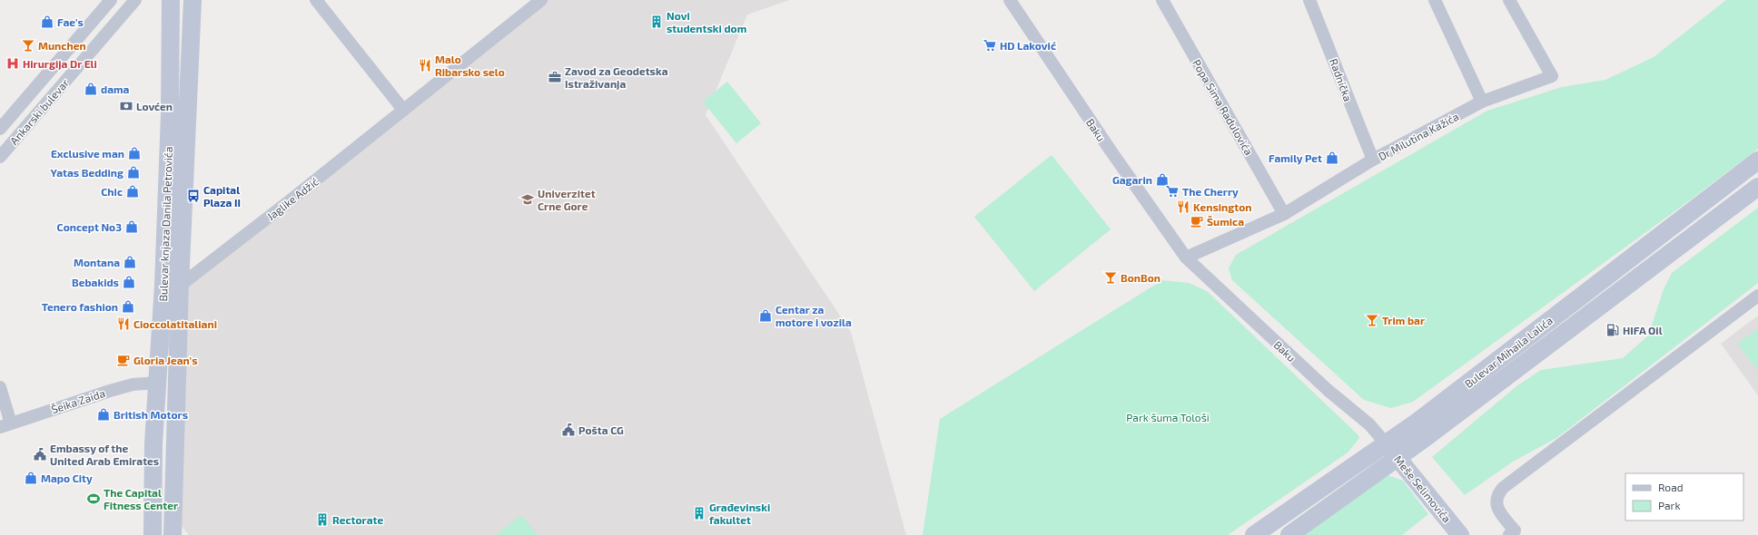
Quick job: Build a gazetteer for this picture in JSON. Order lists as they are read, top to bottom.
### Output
{
  "streets": {
    "main road": ["Bulevar knjaza Danila Petrovića", "Bulevar Mihaila Lalića", "Meše Selimovića"],
    "street": [
      "Radnička",
      "Popa Sima Radulovića",
      "Ankarski bulevar",
      "Baku",
      "Dr Milutina Kažića",
      "Jaglike Adžić",
      "Šeika Zaida"
    ]
  },
  "crossings": [
    ["Radnička", "Dr Milutina Kažića"],
    ["Popa Sima Radulovića", "Dr Milutina Kažića"],
    ["Baku", "Dr Milutina Kažića"],
    ["Baku", "Bulevar Mihaila Lalića"],
    ["Baku", "Meše Selimovića"],
    ["Jaglike Adžić", "Bulevar knjaza Danila Petrovića"],
    ["Bulevar knjaza Danila Petrovića", "Šeika Zaida"],
    ["Bulevar Mihaila Lalića", "Meše Selimovića"]
  ],
  "parks": ["Park šuma Tološi"],
  "places": {
    "shop": [
      "Fae's",
      "dama",
      "Exclusive man",
      "Family Pet",
      "Yatas Bedding",
      "Gagarin",
      "Chic",
      "Concept No3",
      "Montana",
      "Bebakids",
      "Tenero fashion",
      "Centar za motore i vozila",
      "British Motors",
      "Mapo City"
    ],
    "building": ["Novi studentski dom", "Građevinski fakultet", "Rectorate"],
    "bar": ["Munchen", "BonBon", "Trim bar"],
    "supermarket": ["HD Laković", "The Cherry"],
    "hospital": ["Hirurgija Dr Eli"],
    "restaurant": ["Malo Ribarsko selo", "Kensington", "Cioccolatitaliani"],
    "office": ["Zavod za Geodetska Istraživanja"],
    "bank": ["Lovćen"],
    "bus stop": ["Capital Plaza II"],
    "school or university": ["Univerzitet Crne Gore"],
    "cafe": ["Šumica", "Gloria Jean's"],
    "fuel station": ["HIFA Oil"],
    "public building": ["Pošta CG", "Embassy of the United Arab Emirates"],
    "sports": ["The Capital Fitness Center"]
  },
  "legend": ["Road", "Park"]
}
